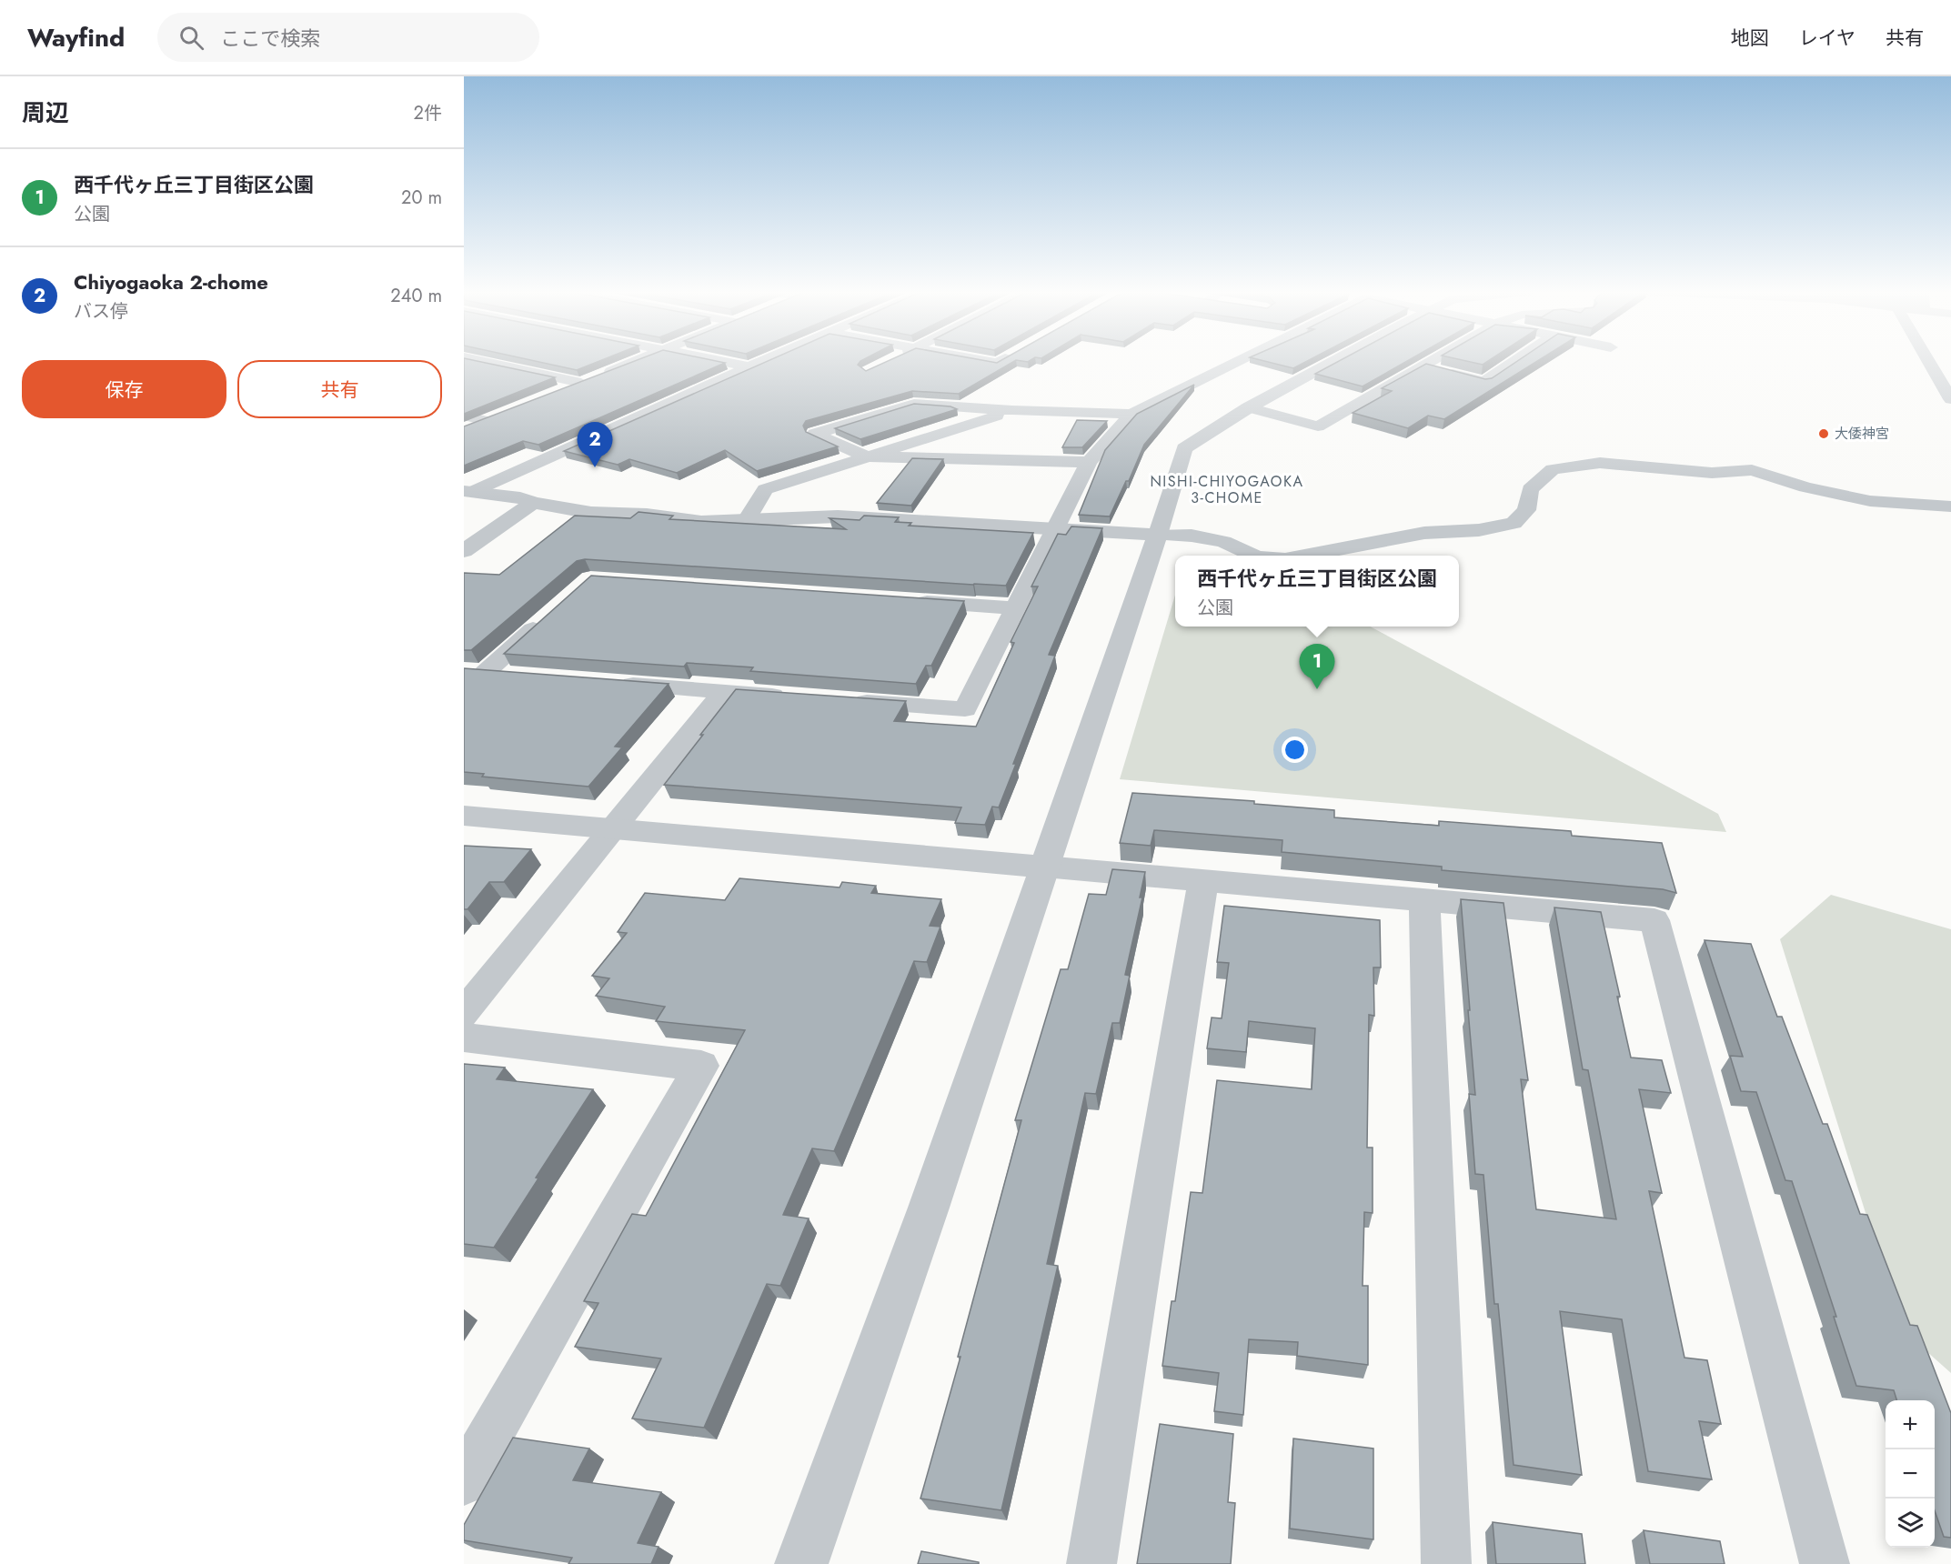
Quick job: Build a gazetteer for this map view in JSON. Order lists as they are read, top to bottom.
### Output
{
  "districts": ["NISHI-CHIYOGAOKA 3-CHOME"],
  "places": ["大倭神宮"],
  "page": {
    "header": "Wayfind",
    "search": "ここで検索",
    "nav": ["地図", "レイヤ", "共有"],
    "heading": ["周辺", "2件"],
    "list": [
      {
        "mark": "1",
        "name": "西千代ヶ丘三丁目街区公園",
        "note": "公園",
        "value": "20 m"
      },
      {
        "mark": "2",
        "name": "Chiyogaoka 2-chome",
        "note": "バス停",
        "value": "240 m"
      }
    ],
    "buttons": ["保存", "共有"],
    "pins": ["2", "1"],
    "popup": ["西千代ヶ丘三丁目街区公園", "公園"],
    "map_buttons": ["+", "−"]
  }
}
